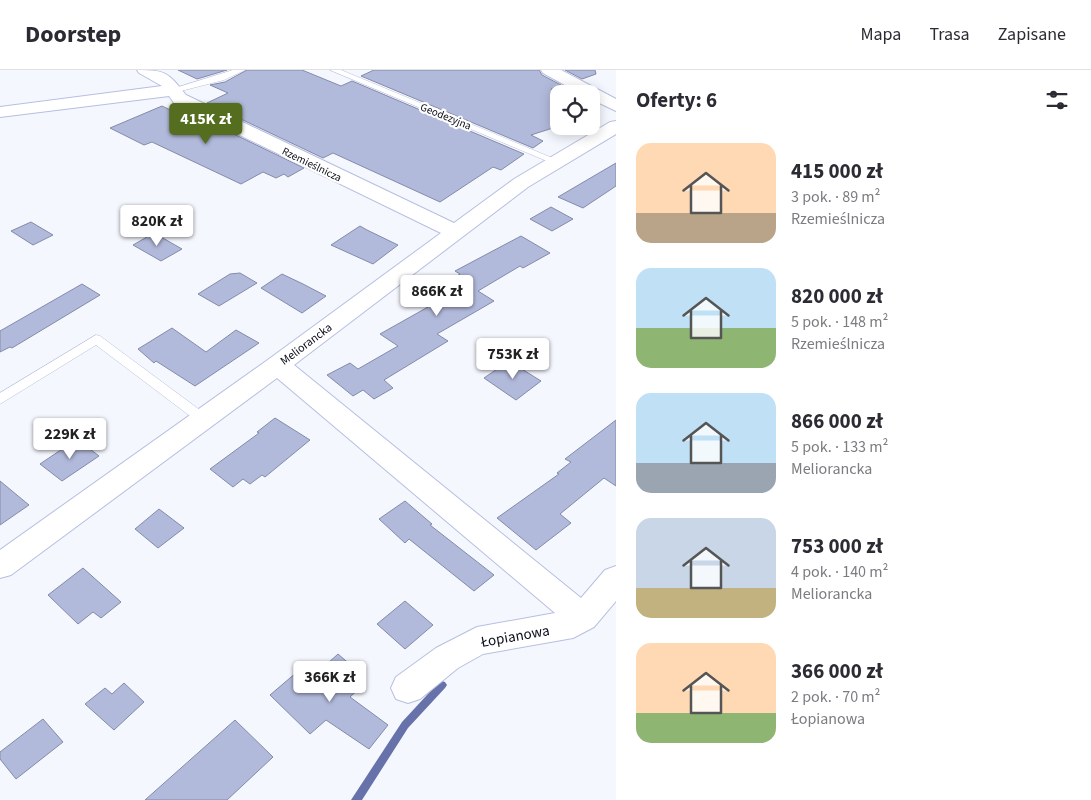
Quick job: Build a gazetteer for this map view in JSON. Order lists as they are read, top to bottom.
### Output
{
  "streets": {
    "street": ["Rzemieślnicza", "Meliorancka", "Łopianowa"],
    "lane": ["Geodezyjna"]
  },
  "crossings": [
    ["Geodezyjna", "Meliorancka"],
    ["Rzemieślnicza", "Meliorancka"]
  ],
  "page": {
    "header": "Doorstep",
    "nav": ["Mapa", "Trasa", "Zapisane"],
    "heading": "Oferty: 6",
    "price": [
      "415K zł",
      "820K zł",
      "866K zł",
      "753K zł",
      "229K zł",
      "366K zł"
    ],
    "list": [
      {
        "name": "415 000 zł",
        "note": "3 pok. · 89 m² · Rzemieślnicza"
      },
      {
        "name": "820 000 zł",
        "note": "5 pok. · 148 m² · Rzemieślnicza"
      },
      {
        "name": "866 000 zł",
        "note": "5 pok. · 133 m² · Meliorancka"
      },
      {
        "name": "753 000 zł",
        "note": "4 pok. · 140 m² · Meliorancka"
      },
      {
        "name": "366 000 zł",
        "note": "2 pok. · 70 m² · Łopianowa"
      }
    ]
  }
}
